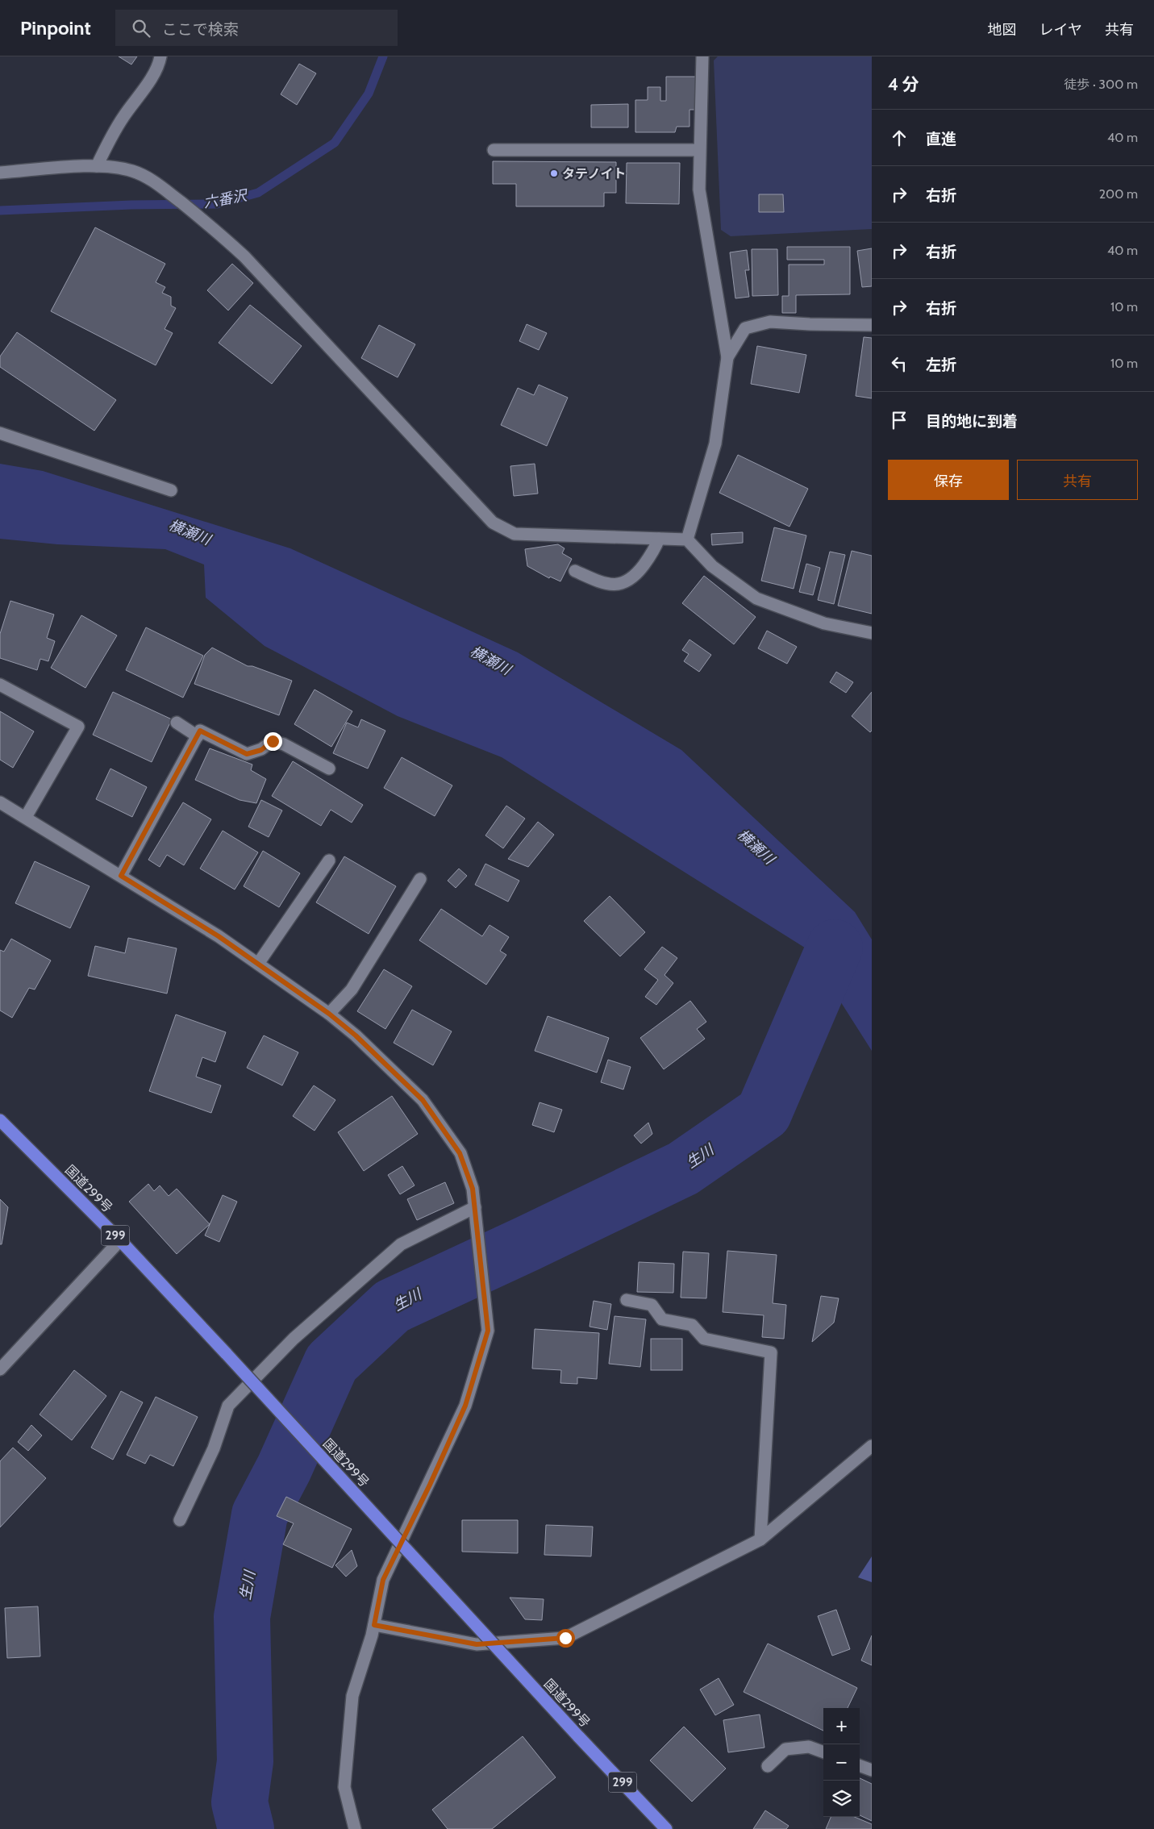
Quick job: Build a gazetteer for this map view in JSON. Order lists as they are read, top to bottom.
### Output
{
  "streets": {
    "highway": ["国道299号", "299"]
  },
  "water": ["六番沢", "横瀬川", "生川"],
  "places": ["タテノイト"],
  "page": {
    "header": "Pinpoint",
    "search": "ここで検索",
    "nav": ["地図", "レイヤ", "共有"],
    "heading": ["4 分", "徒歩 · 300 m"],
    "list": [
      ["直進", "40 m"],
      ["右折", "200 m"],
      ["右折", "40 m"],
      ["右折", "10 m"],
      ["左折", "10 m"],
      "目的地に到着"
    ],
    "buttons": ["保存", "共有"],
    "map_buttons": ["+", "−"]
  }
}
